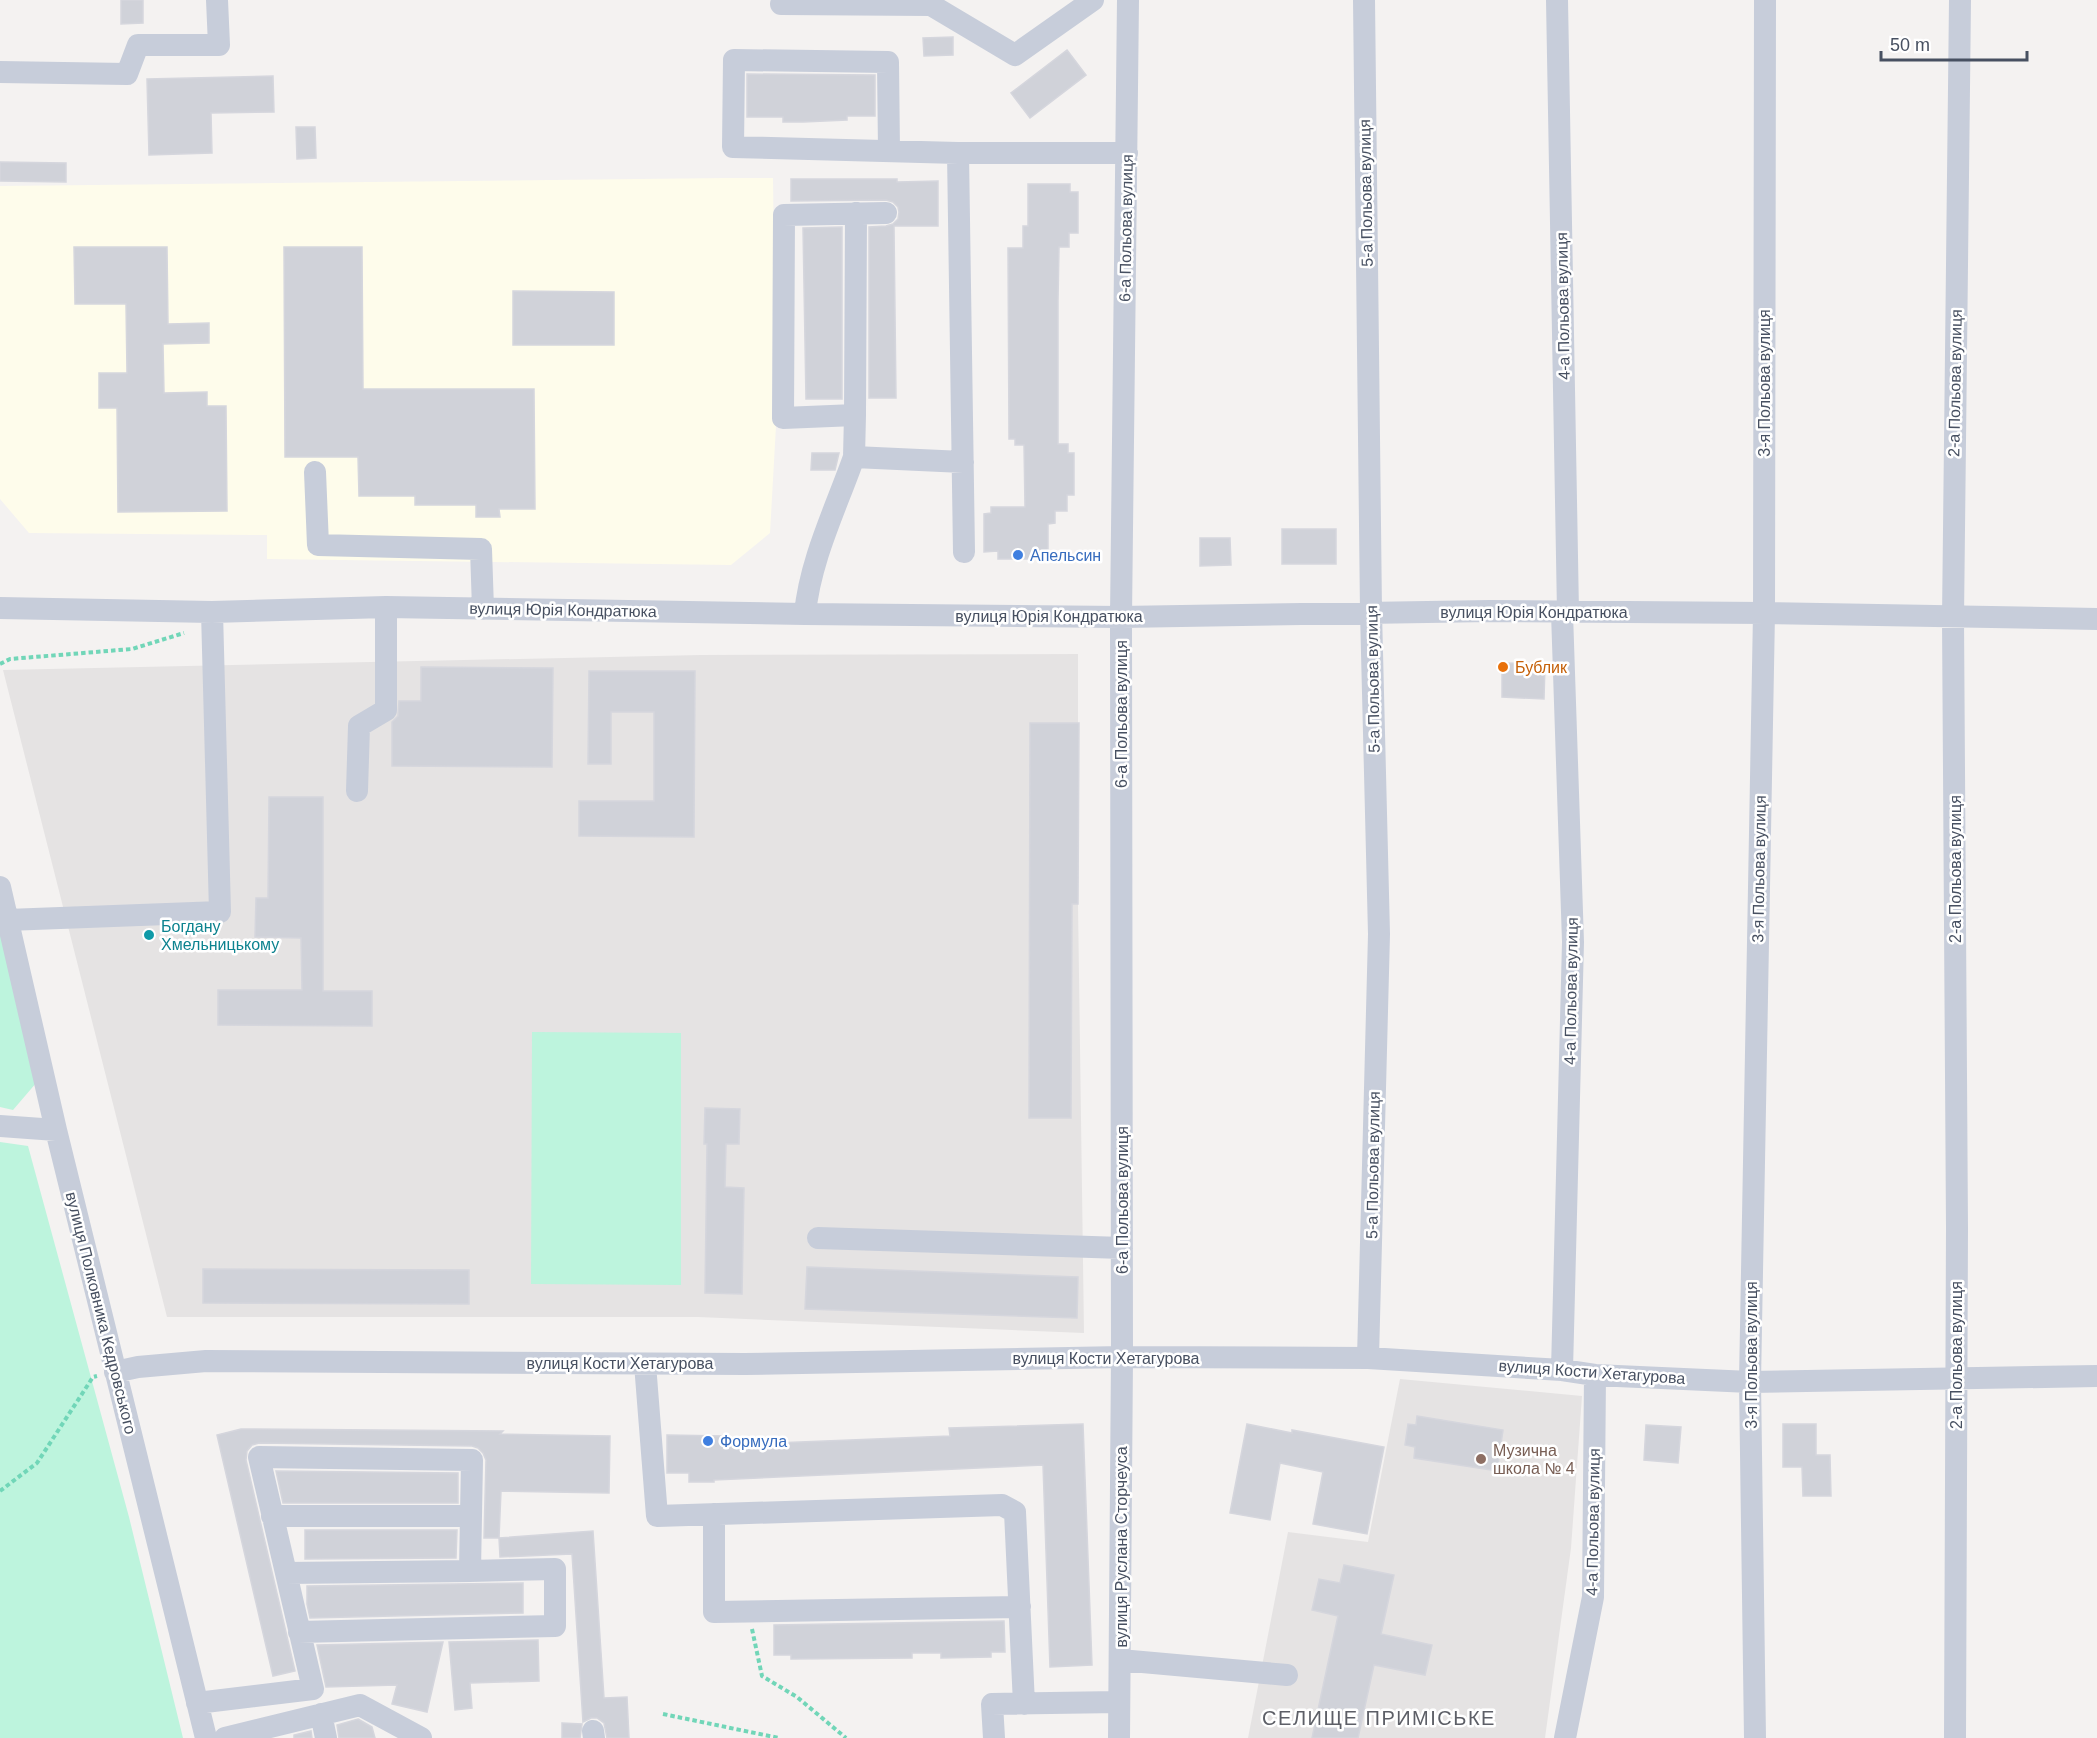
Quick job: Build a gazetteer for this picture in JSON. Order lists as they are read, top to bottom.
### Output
{
  "streets": {
    "street": [
      "5-а Польова вулиця",
      "6-а Польова вулиця",
      "4-а Польова вулиця",
      "3-я Польова вулиця",
      "2-а Польова вулиця",
      "вулиця Юрія Кондратюка",
      "вулиця Полковника Кедровського",
      "вулиця Кости Хетагурова",
      "вулиця Руслана Сторчеуса"
    ]
  },
  "crossings": [
    ["5-а Польова вулиця", "вулиця Юрія Кондратюка"],
    ["5-а Польова вулиця", "вулиця Кости Хетагурова"],
    ["6-а Польова вулиця", "вулиця Юрія Кондратюка"],
    ["6-а Польова вулиця", "вулиця Кости Хетагурова"],
    ["6-а Польова вулиця", "вулиця Руслана Сторчеуса"],
    ["4-а Польова вулиця", "вулиця Юрія Кондратюка"],
    ["4-а Польова вулиця", "вулиця Кости Хетагурова"],
    ["3-я Польова вулиця", "вулиця Юрія Кондратюка"],
    ["3-я Польова вулиця", "вулиця Кости Хетагурова"],
    ["2-а Польова вулиця", "вулиця Юрія Кондратюка"],
    ["2-а Польова вулиця", "вулиця Кости Хетагурова"],
    ["вулиця Полковника Кедровського", "вулиця Кости Хетагурова"],
    ["вулиця Кости Хетагурова", "вулиця Руслана Сторчеуса"]
  ],
  "districts": ["СЕЛИЩЕ ПРИМІСЬКЕ"],
  "places": [
    "Апельсин",
    "Бублик",
    "Богдану Хмельницькому",
    "Формула",
    "Музична школа № 4"
  ],
  "scale_bar": "50 m"
}
